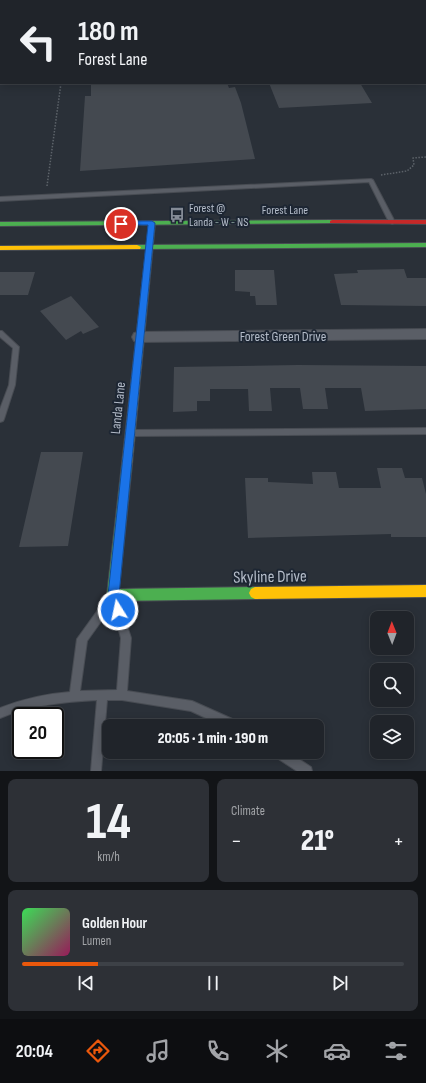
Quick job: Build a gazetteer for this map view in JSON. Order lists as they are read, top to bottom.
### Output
{
  "streets": {
    "main road": ["Forest Lane", "Landa Lane", "Skyline Drive"],
    "street": ["Forest Green Drive"]
  },
  "crossings": [
    ["Forest Lane", "Landa Lane"],
    ["Forest Green Drive", "Landa Lane"],
    ["Landa Lane", "Skyline Drive"]
  ],
  "places": {
    "bus stop": ["Forest @ Landa - W - NS"]
  },
  "north": "top",
  "page": {
    "turn": ["180 m", "Forest Lane"],
    "limit": "20",
    "trip": "20:05 · 1 min · 190 m",
    "tile": [
      ["14", "km/h"],
      "Climate"
    ],
    "heat": ["−", "21°", "+"],
    "song": ["Golden Hour", "Lumen"],
    "tabs": "20:04"
  }
}
